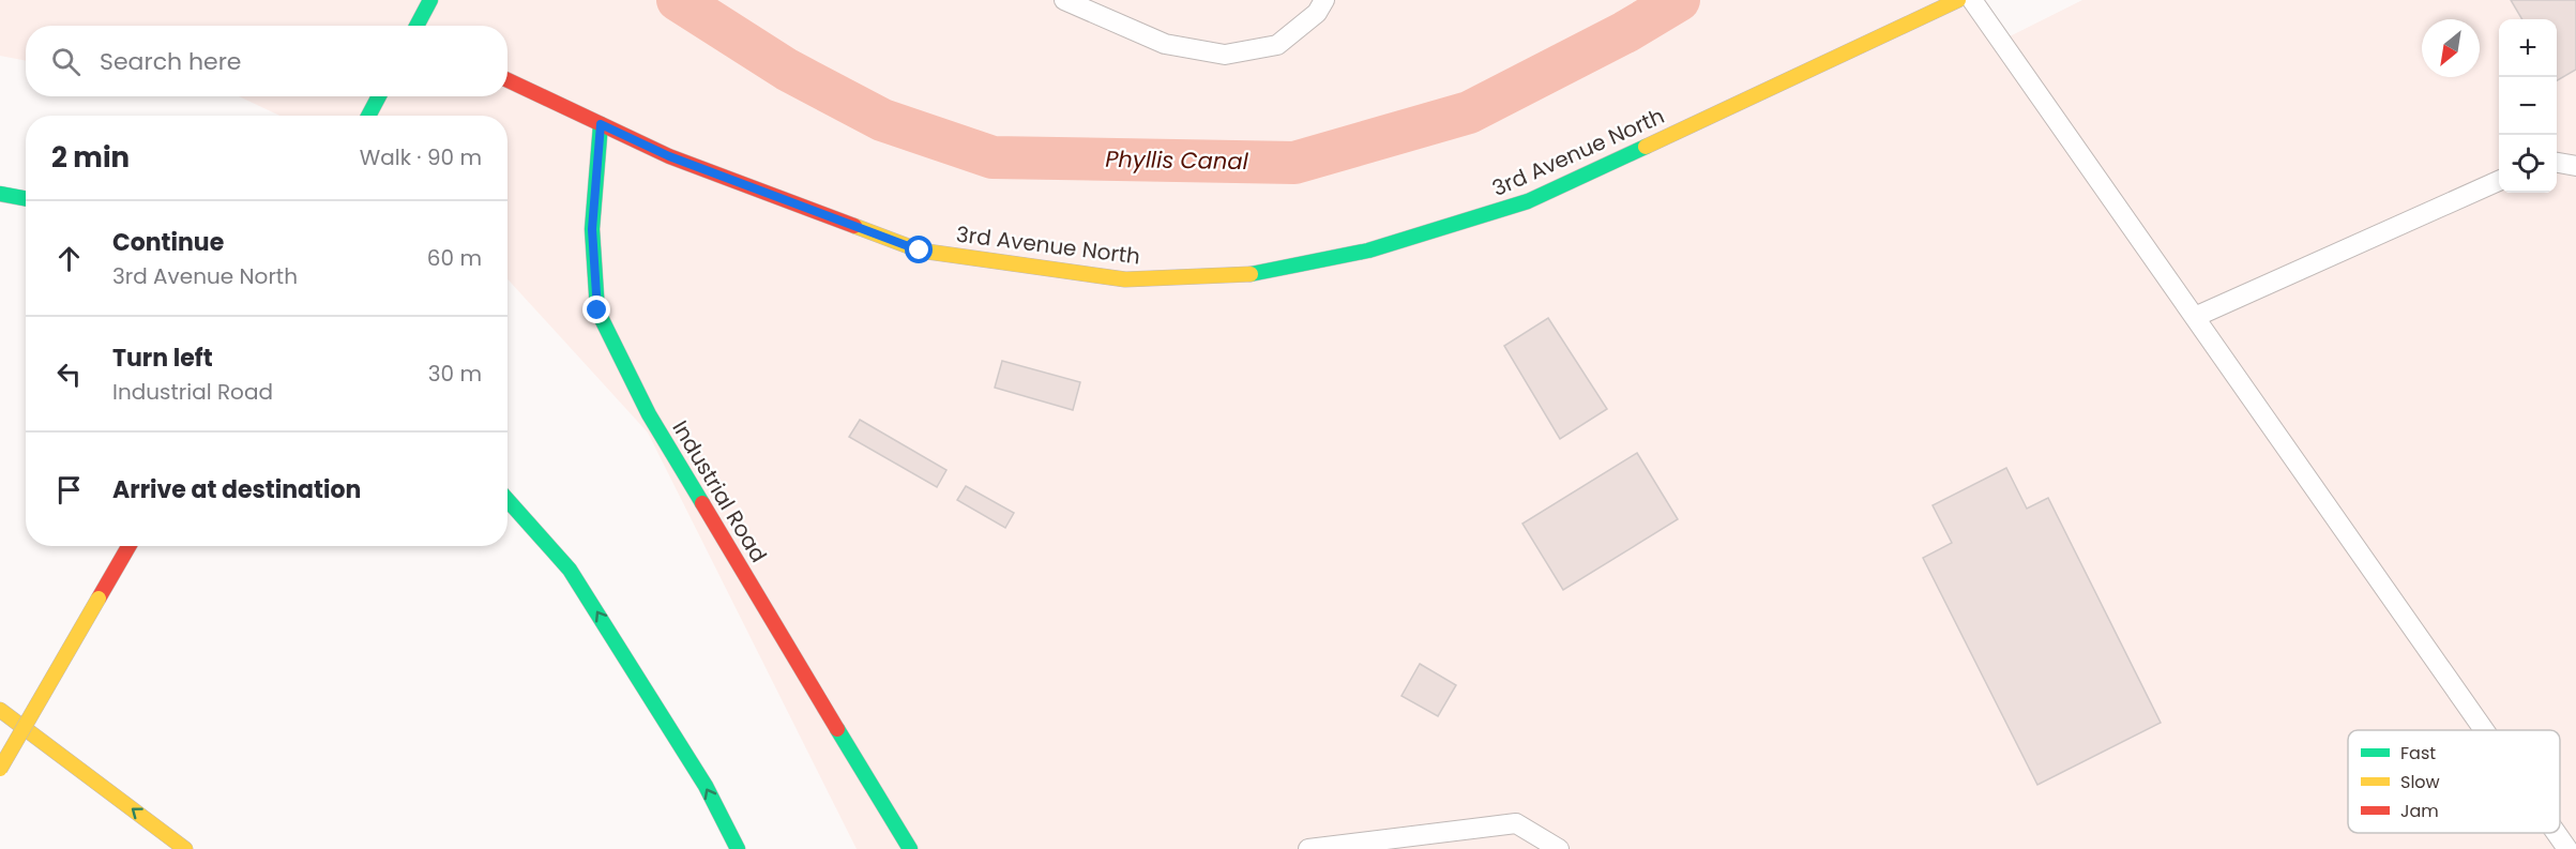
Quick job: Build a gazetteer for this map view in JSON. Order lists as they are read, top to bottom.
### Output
{
  "streets": {
    "main road": ["3rd Avenue North", "Industrial Road"]
  },
  "crossings": [
    ["3rd Avenue North", "Industrial Road"]
  ],
  "water": ["Phyllis Canal"],
  "legend": ["Fast", "Slow", "Jam"],
  "north": "bottom left",
  "page": {
    "map_buttons": ["+", "−"],
    "search": "Search here",
    "heading": ["2 min", "Walk · 90 m"],
    "list": [
      ["Continue", "3rd Avenue North", "60 m"],
      ["Turn left", "Industrial Road", "30 m"],
      "Arrive at destination"
    ]
  }
}
